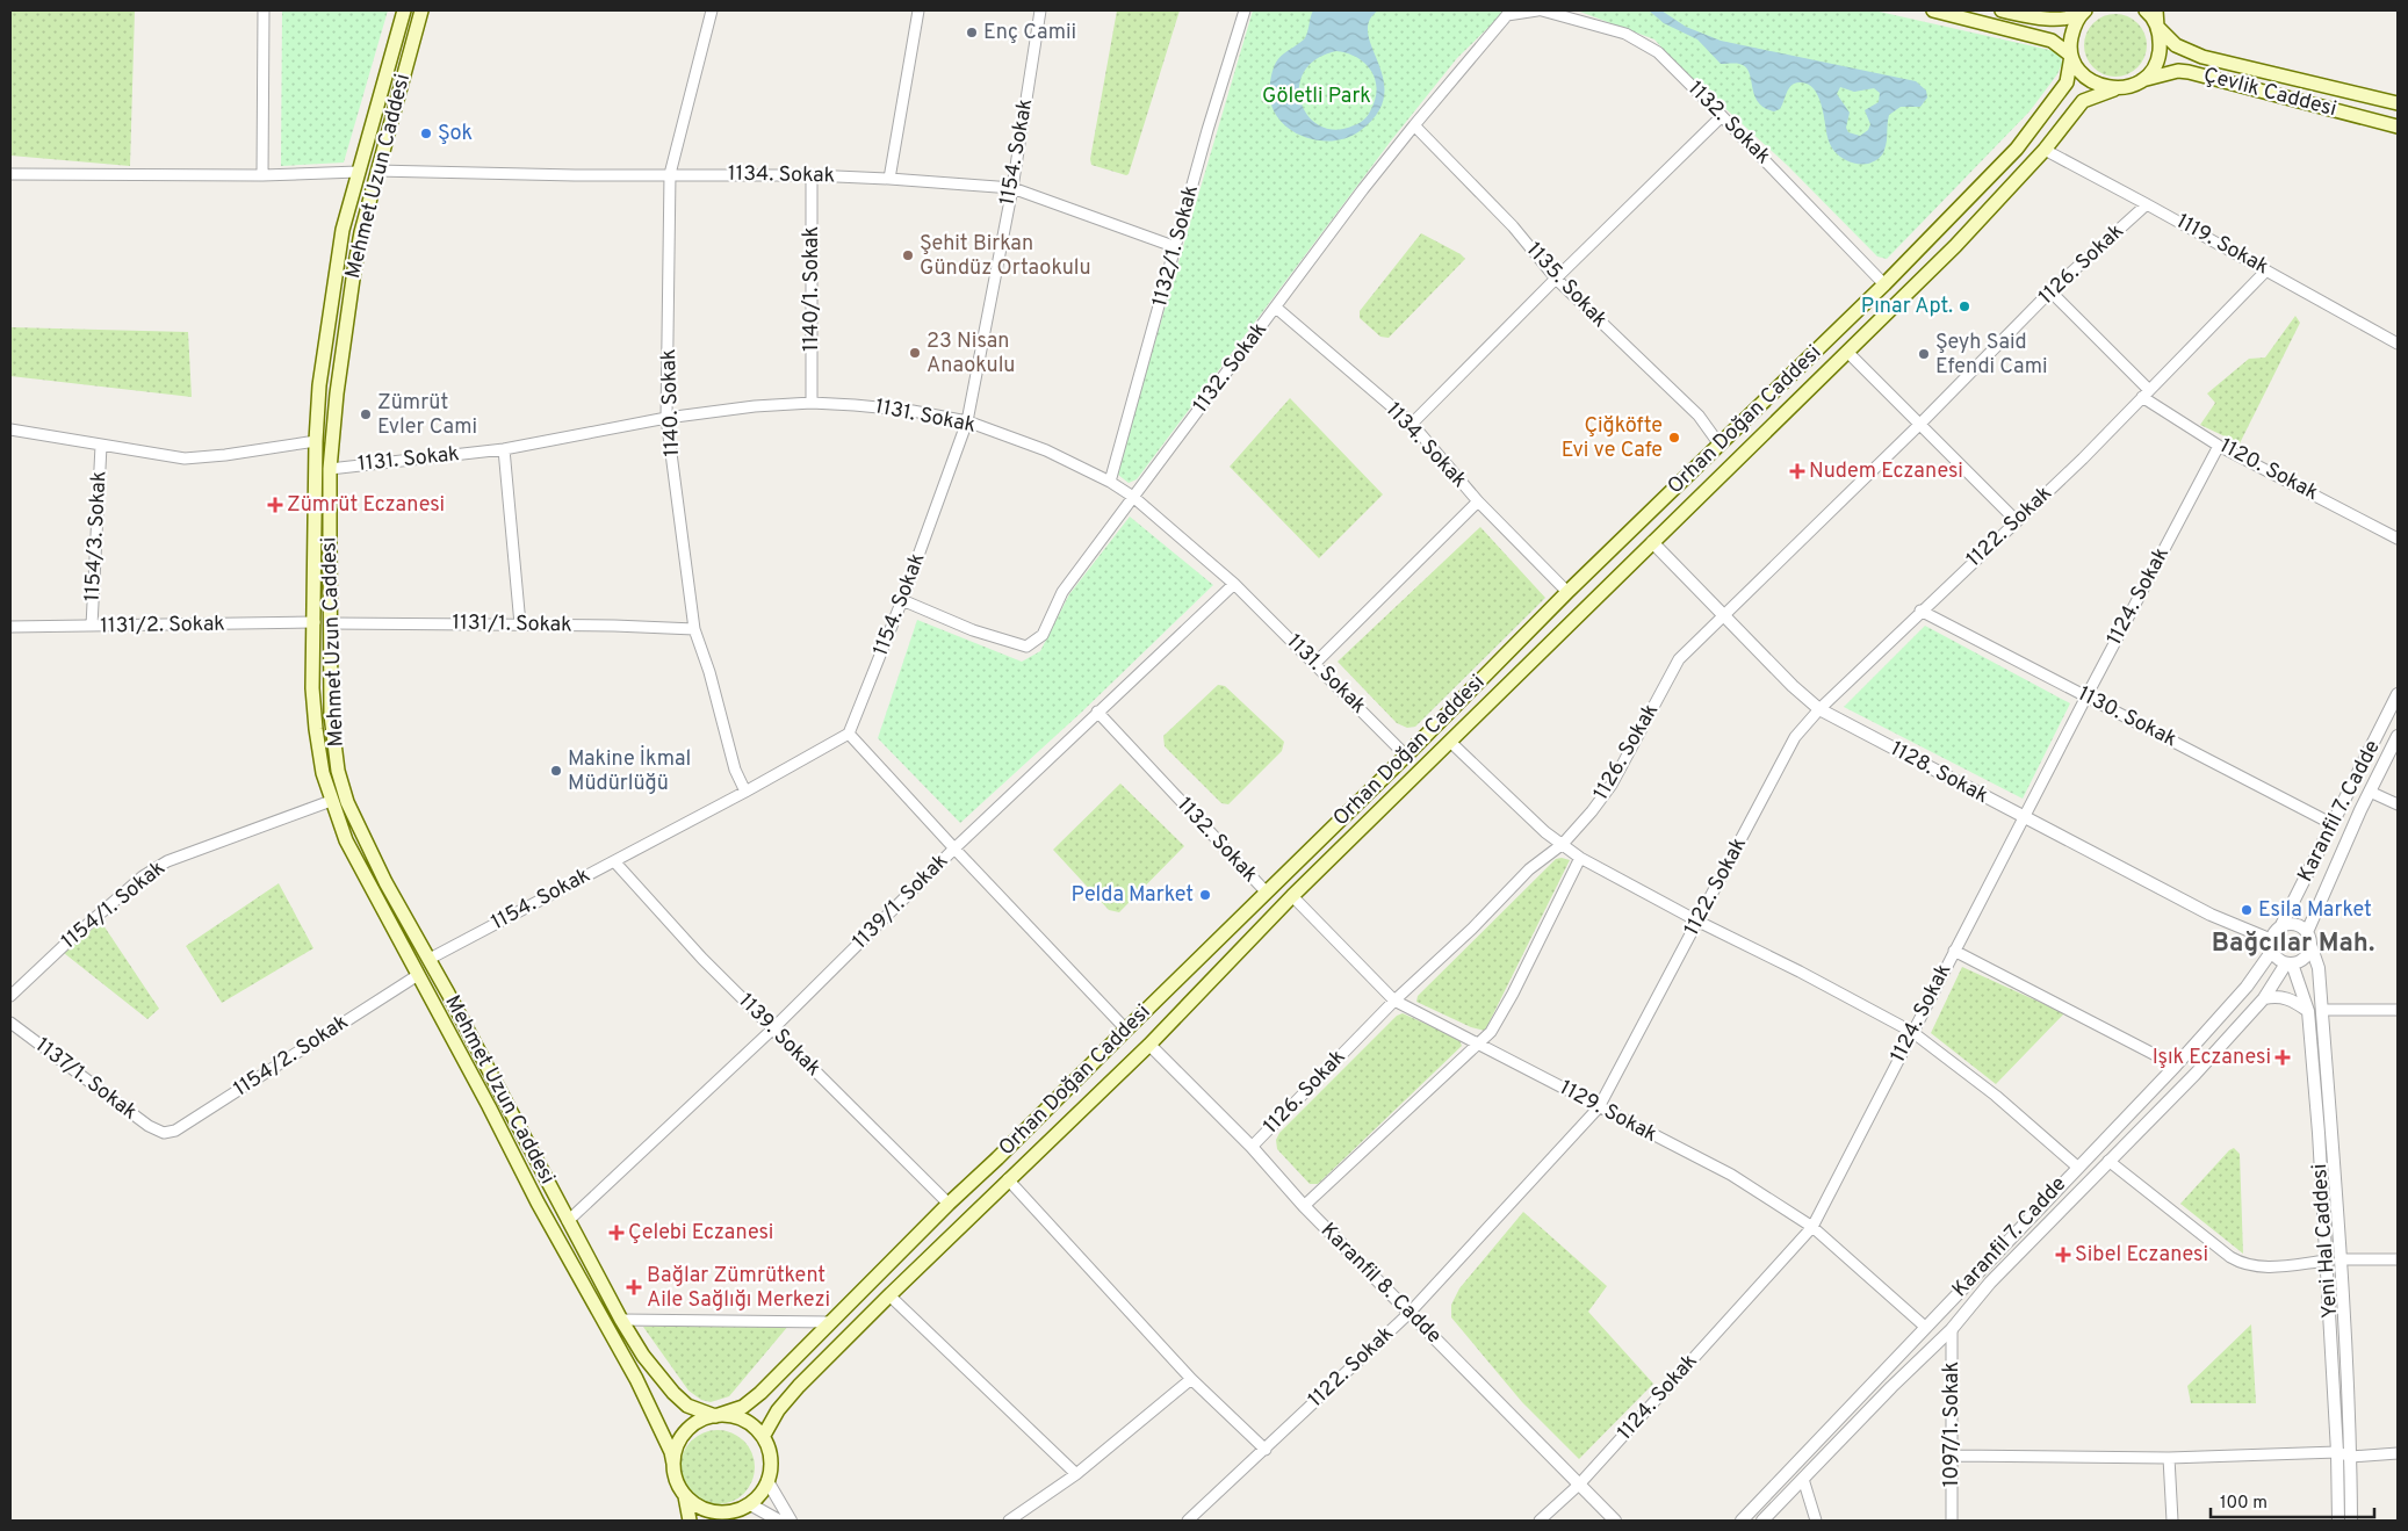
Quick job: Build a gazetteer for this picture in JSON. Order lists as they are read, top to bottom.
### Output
{
  "streets": {
    "main road": ["Çevlik Caddesi", "Mehmet Uzun Caddesi", "Orhan Doğan Caddesi"],
    "street": [
      "1132. Sokak",
      "1154. Sokak",
      "1134. Sokak",
      "1119. Sokak",
      "1132/1. Sokak",
      "1126. Sokak",
      "1135. Sokak",
      "1140/1. Sokak",
      "1140. Sokak",
      "1131. Sokak",
      "1120. Sokak",
      "1122. Sokak",
      "1154/3. Sokak",
      "1124. Sokak",
      "1131/1. Sokak",
      "1131/2. Sokak",
      "1130. Sokak",
      "1128. Sokak",
      "Karanfil 7. Cadde",
      "1139/1. Sokak",
      "1154/1. Sokak",
      "1139. Sokak",
      "1154/2. Sokak",
      "1137/1. Sokak",
      "1129. Sokak",
      "Yeni Hal Caddesi",
      "Karanfil 8. Cadde",
      "1097/1. Sokak"
    ]
  },
  "crossings": [
    ["Çevlik Caddesi", "Mehmet Uzun Caddesi"],
    ["Çevlik Caddesi", "1119. Sokak"],
    ["Çevlik Caddesi", "Orhan Doğan Caddesi"],
    ["Çevlik Caddesi", "1128. Sokak"],
    ["Çevlik Caddesi", "1129. Sokak"],
    ["Çevlik Caddesi", "Karanfil 8. Cadde"],
    ["1132. Sokak", "1154. Sokak"],
    ["1132. Sokak", "1134. Sokak"],
    ["1132. Sokak", "1135. Sokak"],
    ["1132. Sokak", "1131. Sokak"],
    ["1132. Sokak", "Orhan Doğan Caddesi"],
    ["1132. Sokak", "1139/1. Sokak"],
    ["1154. Sokak", "1134. Sokak"],
    ["1154. Sokak", "Mehmet Uzun Caddesi"],
    ["1154. Sokak", "1140. Sokak"],
    ["1154. Sokak", "1131. Sokak"],
    ["1154. Sokak", "1139. Sokak"],
    ["1134. Sokak", "Mehmet Uzun Caddesi"],
    ["1134. Sokak", "1132/1. Sokak"],
    ["1134. Sokak", "1140/1. Sokak"],
    ["1134. Sokak", "1140. Sokak"],
    ["1134. Sokak", "Orhan Doğan Caddesi"],
    ["Mehmet Uzun Caddesi", "1131. Sokak"],
    ["Mehmet Uzun Caddesi", "Orhan Doğan Caddesi"],
    ["Mehmet Uzun Caddesi", "1131/1. Sokak"],
    ["Mehmet Uzun Caddesi", "1139/1. Sokak"],
    ["1119. Sokak", "1126. Sokak"],
    ["1119. Sokak", "1122. Sokak"],
    ["1132/1. Sokak", "1131. Sokak"],
    ["1126. Sokak", "1120. Sokak"],
    ["1126. Sokak", "1128. Sokak"],
    ["1126. Sokak", "1129. Sokak"],
    ["1126. Sokak", "Karanfil 8. Cadde"],
    ["1135. Sokak", "Orhan Doğan Caddesi"],
    ["1140/1. Sokak", "1131. Sokak"],
    ["1140. Sokak", "1131. Sokak"],
    ["1140. Sokak", "1131/1. Sokak"],
    ["1131. Sokak", "Orhan Doğan Caddesi"],
    ["1131. Sokak", "1139/1. Sokak"],
    ["Orhan Doğan Caddesi", "1139. Sokak"],
    ["1120. Sokak", "1122. Sokak"],
    ["1120. Sokak", "1124. Sokak"],
    ["1122. Sokak", "1130. Sokak"],
    ["1122. Sokak", "1128. Sokak"],
    ["1122. Sokak", "1129. Sokak"],
    ["1122. Sokak", "Karanfil 8. Cadde"],
    ["1154/3. Sokak", "1131/2. Sokak"],
    ["1124. Sokak", "1130. Sokak"],
    ["1124. Sokak", "1128. Sokak"],
    ["1124. Sokak", "1129. Sokak"],
    ["1124. Sokak", "Karanfil 8. Cadde"],
    ["1130. Sokak", "Karanfil 7. Cadde"],
    ["1128. Sokak", "Karanfil 7. Cadde"],
    ["1128. Sokak", "Yeni Hal Caddesi"],
    ["Karanfil 7. Cadde", "1129. Sokak"],
    ["Karanfil 7. Cadde", "Yeni Hal Caddesi"],
    ["Karanfil 7. Cadde", "1097/1. Sokak"],
    ["1139/1. Sokak", "1139. Sokak"],
    ["1154/2. Sokak", "1137/1. Sokak"]
  ],
  "districts": ["Bağcılar Mah."],
  "parks": ["Göletli Park"],
  "places": {
    "other": [
      "Enç Camii",
      "Şok",
      "Şehit Birkan Gündüz Ortaokulu",
      "Pınar Apt.",
      "23 Nisan Anaokulu",
      "Şeyh Said Efendi Cami",
      "Zümrüt Evler Cami",
      "Çiğköfte Evi ve Cafe",
      "Makine İkmal Müdürlüğü",
      "Pelda Market",
      "Esila Market"
    ],
    "health": [
      "Nudem Eczanesi",
      "Zümrüt Eczanesi",
      "Işık Eczanesi",
      "Çelebi Eczanesi",
      "Sibel Eczanesi",
      "Bağlar Zümrütkent Aile Sağlığı Merkezi"
    ]
  },
  "scale_bar": "100 m"
}
